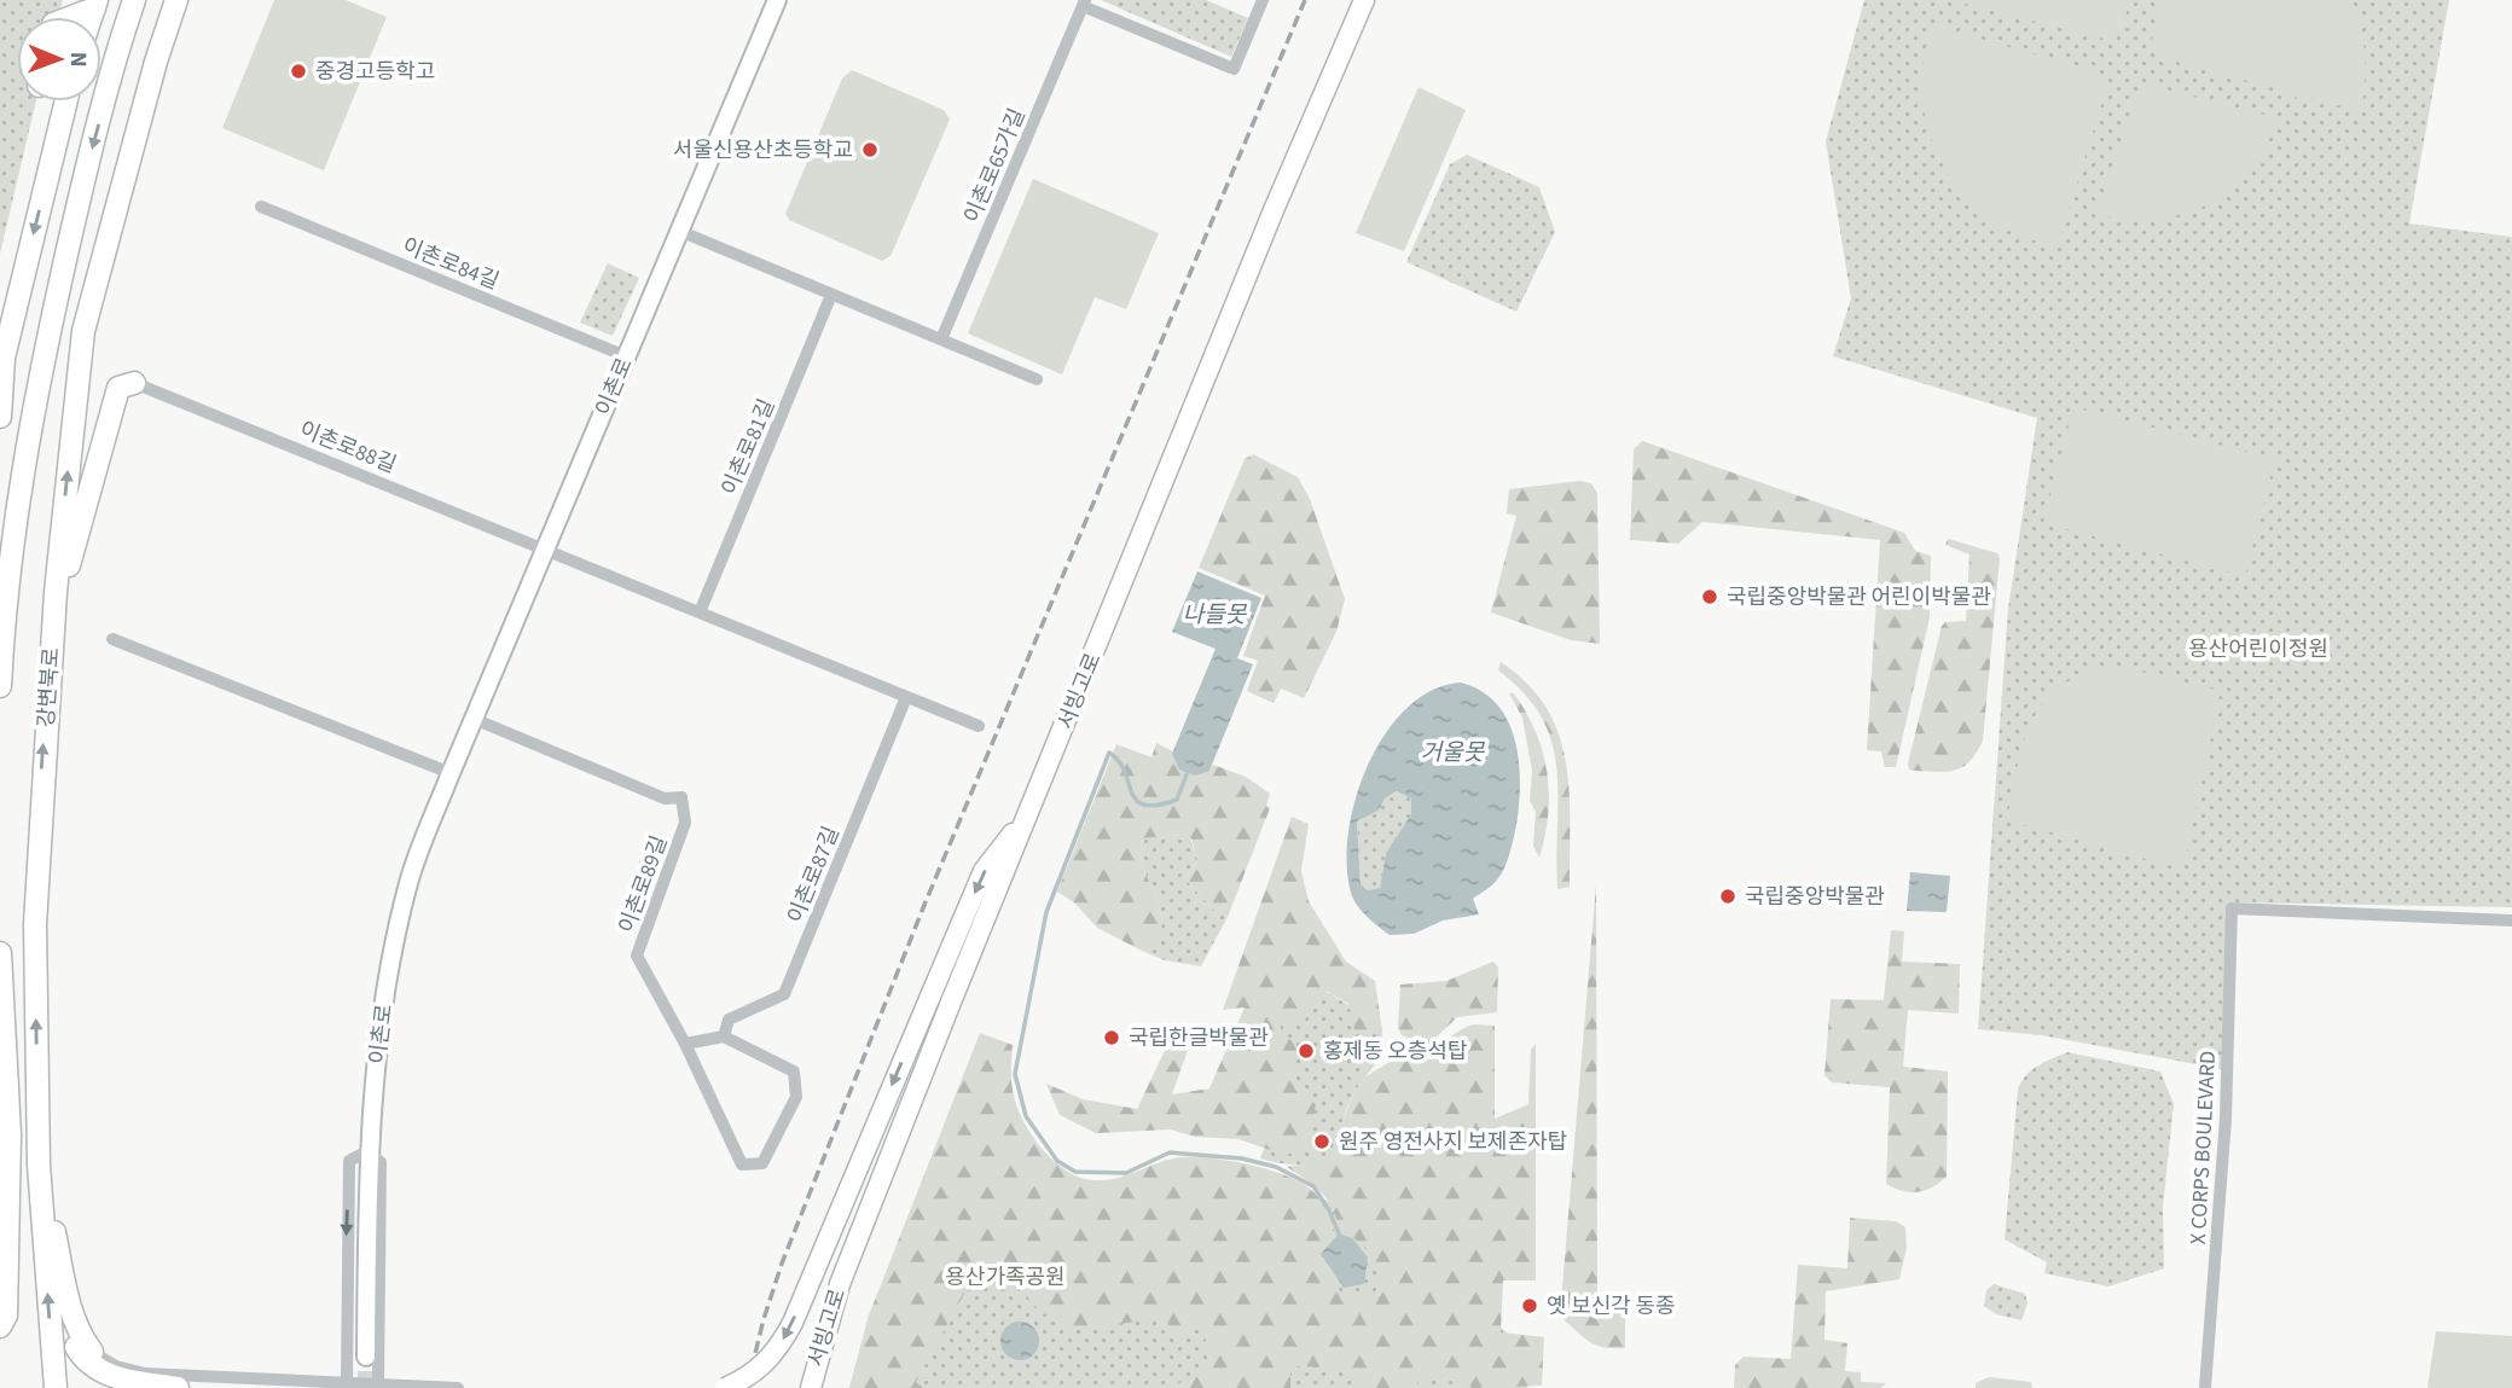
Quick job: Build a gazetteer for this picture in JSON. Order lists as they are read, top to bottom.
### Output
{
  "streets": {
    "highway": ["강변북로"],
    "main road": ["서빙고로"],
    "street": [
      "이촌로65가길",
      "이촌로84길",
      "이촌로",
      "이촌로88길",
      "이촌로81길",
      "이촌로87길",
      "이촌로89길",
      "X CORPS BOULEVARD"
    ]
  },
  "crossings": [
    ["이촌로84길", "이촌로"],
    ["이촌로", "이촌로88길"],
    ["이촌로", "이촌로89길"],
    ["이촌로87길", "이촌로89길"]
  ],
  "water": ["나들못", "거울못"],
  "parks": ["용산어린이정원", "용산가족공원"],
  "places": [
    "중경고등학고",
    "서울신용산초등학교",
    "국립중앙박물관 어린이박물관",
    "국립중앙박물관",
    "국립한글박물관",
    "홍제동 오층석탑",
    "원주 영전사지 보제존자탑",
    "옛 보신각 동종"
  ],
  "north": "right"
}
